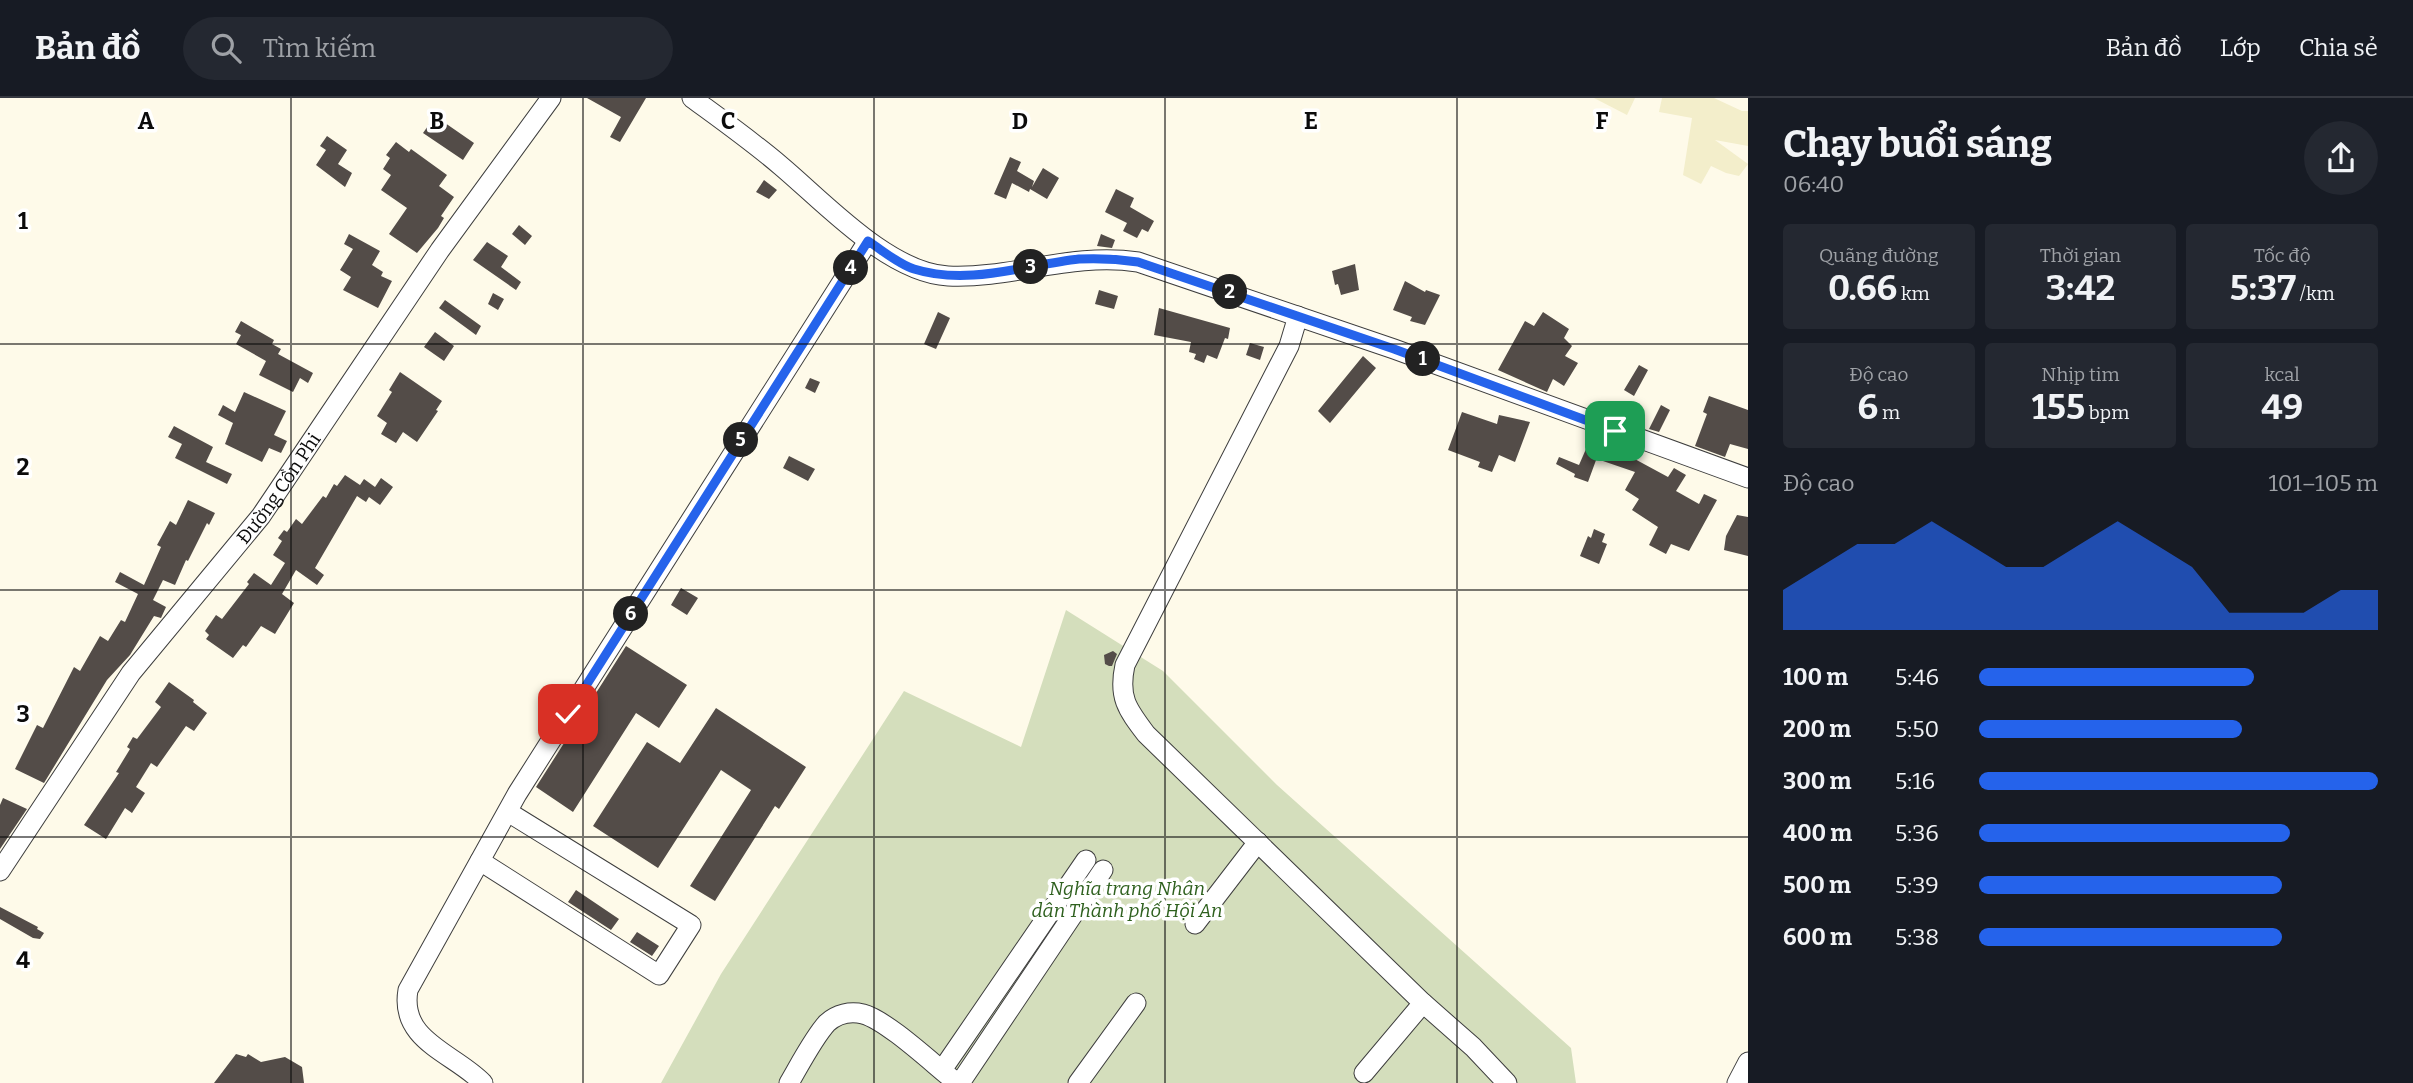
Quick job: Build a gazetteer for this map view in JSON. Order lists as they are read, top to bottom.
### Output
{
  "streets": {
    "street": ["Đường Cồn Phi"]
  },
  "parks": ["Nghĩa trang Nhân dân Thành phố Hội An"],
  "page": {
    "header": "Bản đồ",
    "search": "Tìm kiếm",
    "nav": ["Bản đồ", "Lớp", "Chia sẻ"],
    "heading": ["Chạy buổi sáng", "06:40"],
    "stats": [
      ["Quãng đường", "0.66 km"],
      ["Thời gian", "3:42"],
      ["Tốc độ", "5:37 /km"],
      ["Độ cao", "6 m"],
      ["Nhịp tim", "155 bpm"],
      ["kcal", "49"]
    ],
    "pins": [
      "3",
      "4",
      "2",
      "1",
      "5",
      "6"
    ],
    "chart": ["Độ cao", "101–105 m"],
    "list": [
      {
        "name": "100 m",
        "note": "5:46"
      },
      {
        "name": "200 m",
        "note": "5:50"
      },
      {
        "name": "300 m",
        "note": "5:16"
      },
      {
        "name": "400 m",
        "note": "5:36"
      },
      {
        "name": "500 m",
        "note": "5:39"
      },
      {
        "name": "600 m",
        "note": "5:38"
      }
    ]
  },
  "grid": {
    "columns": [
      "A",
      "B",
      "C",
      "D",
      "E",
      "F"
    ],
    "rows": [
      "1",
      "2",
      "3",
      "4"
    ]
  }
}
